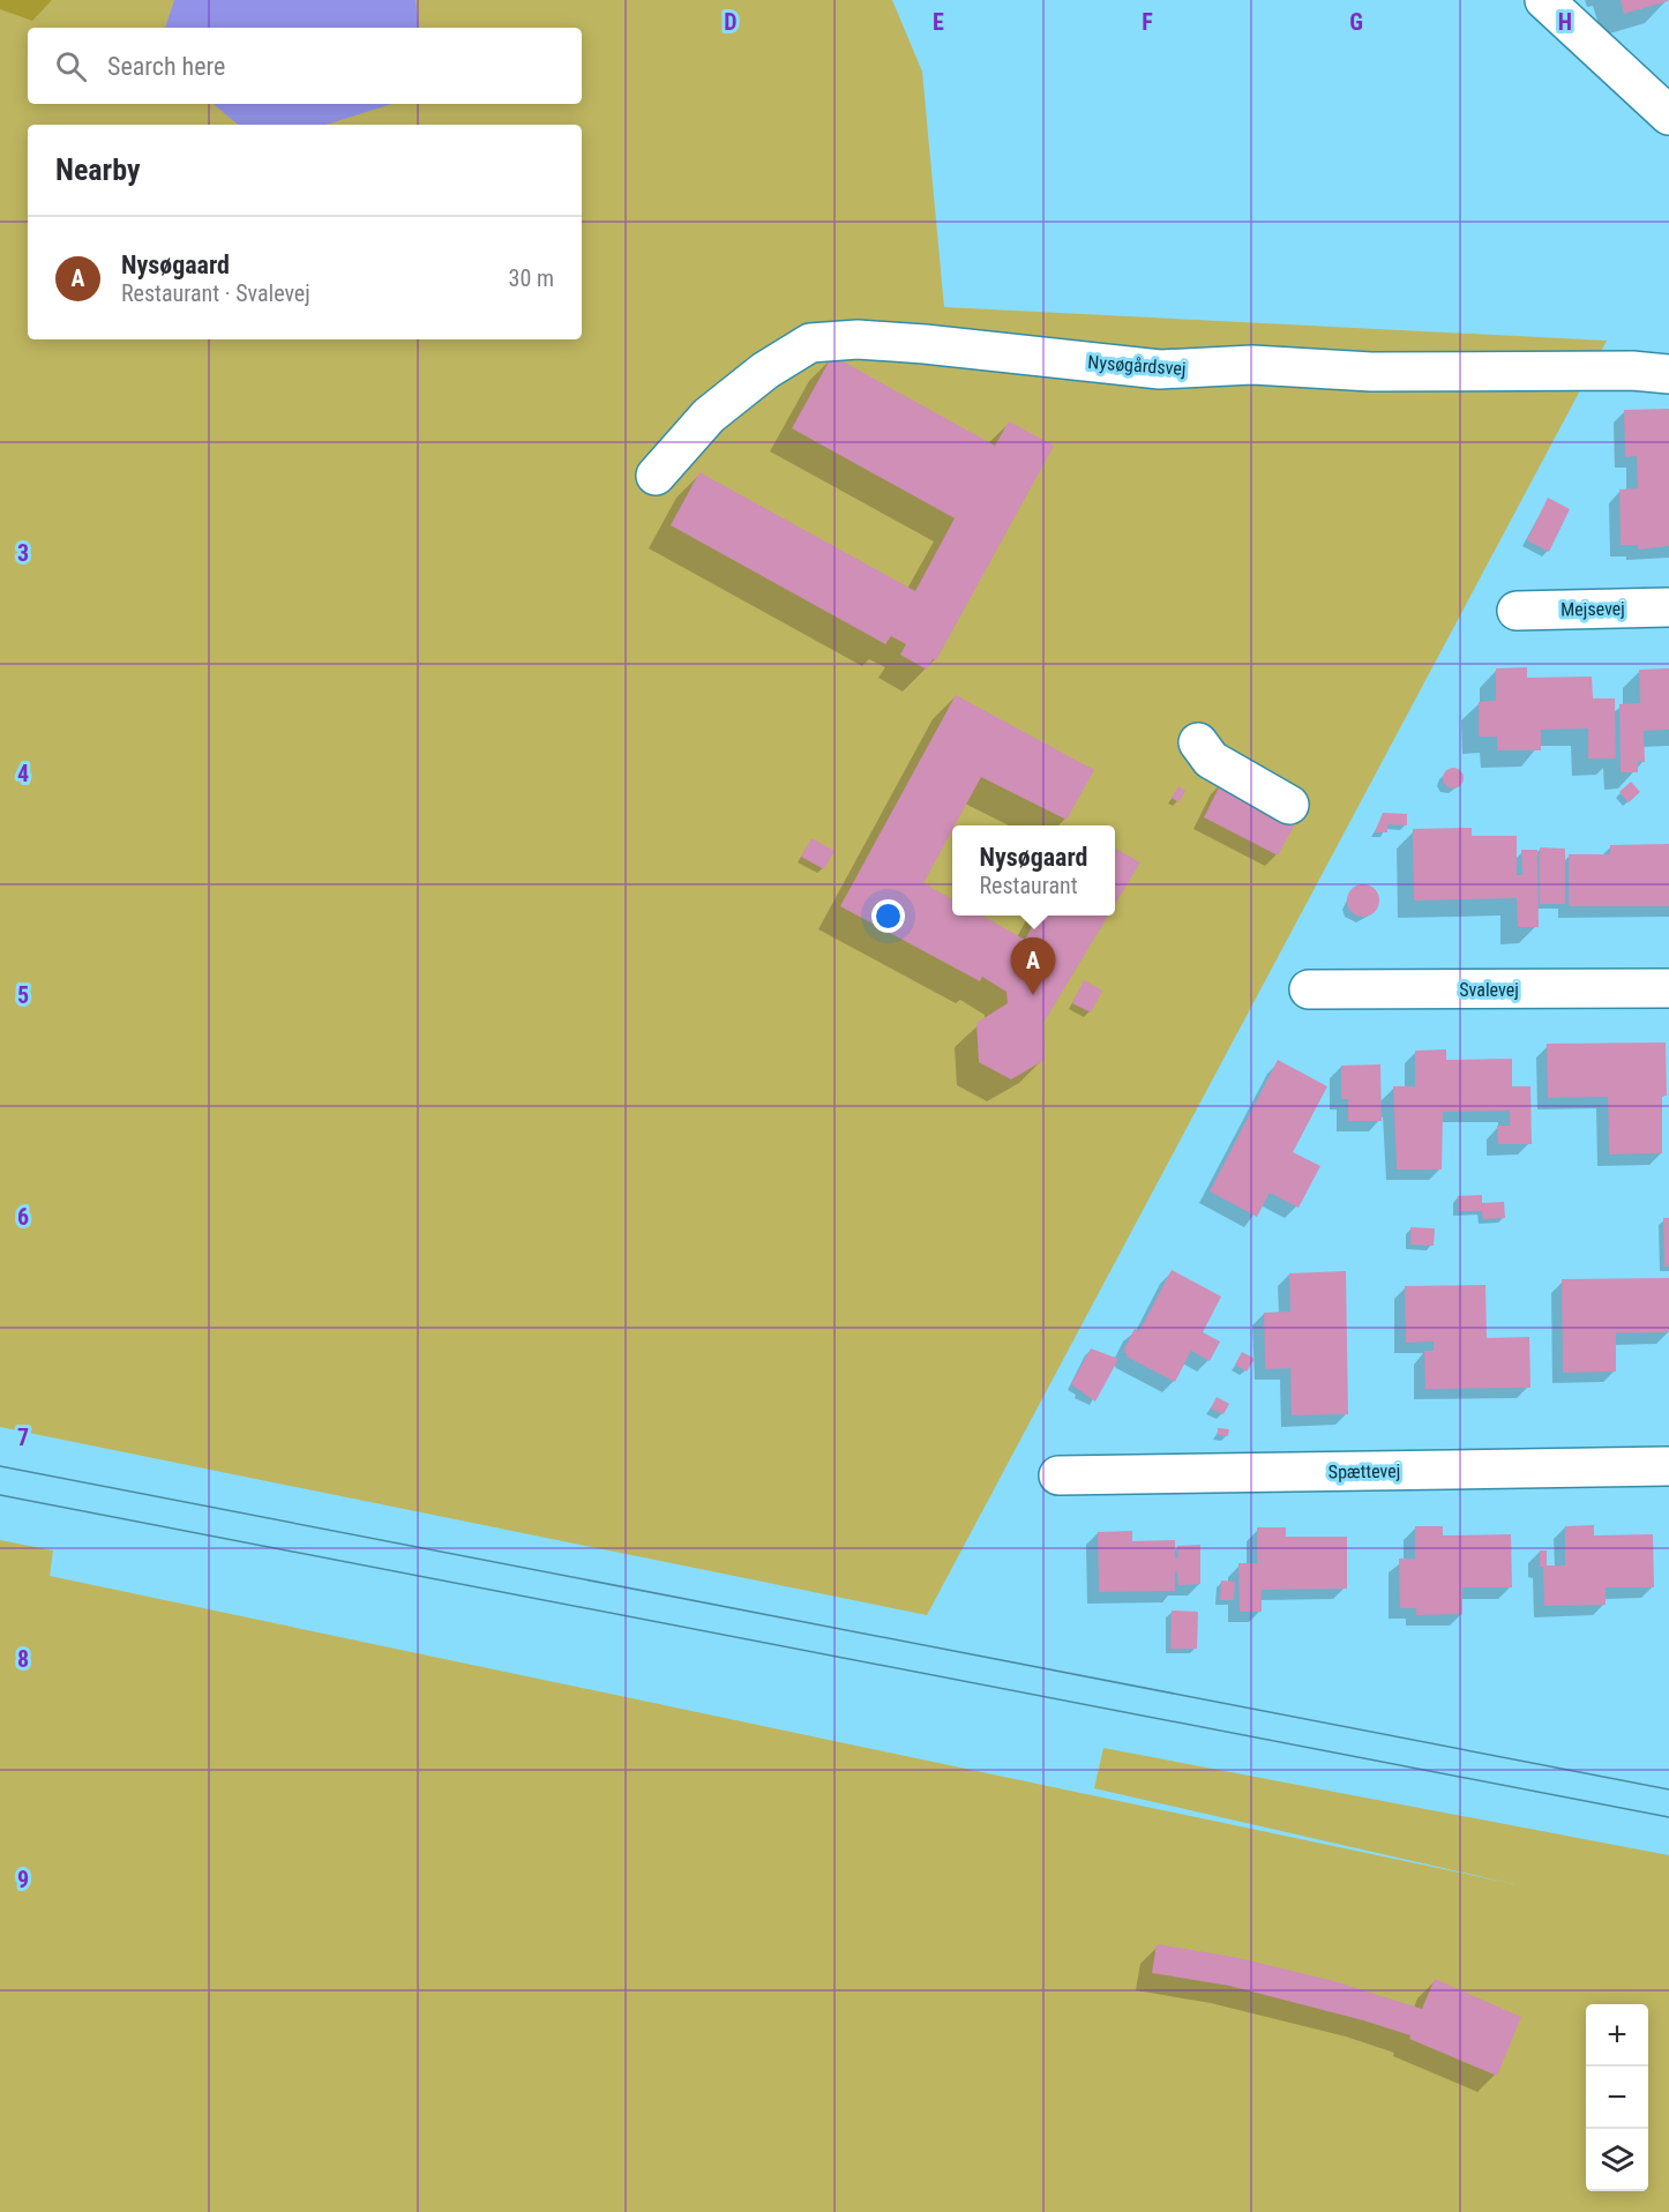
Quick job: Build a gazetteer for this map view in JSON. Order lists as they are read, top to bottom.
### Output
{
  "streets": {
    "street": [
      "Nysøgårdsvej",
      "Mejsevej",
      "Svalevej",
      "Spættevej"
    ]
  },
  "page": {
    "search": "Search here",
    "heading": "Nearby",
    "list": [
      {
        "mark": "A",
        "name": "Nysøgaard",
        "note": "Restaurant · Svalevej",
        "value": "30 m"
      }
    ],
    "popup": ["Nysøgaard", "Restaurant"],
    "pins": "A",
    "map_buttons": ["+", "−"]
  },
  "grid": {
    "columns": [
      "D",
      "E",
      "F",
      "G",
      "H"
    ],
    "rows": [
      "3",
      "4",
      "5",
      "6",
      "7",
      "8",
      "9"
    ]
  }
}
